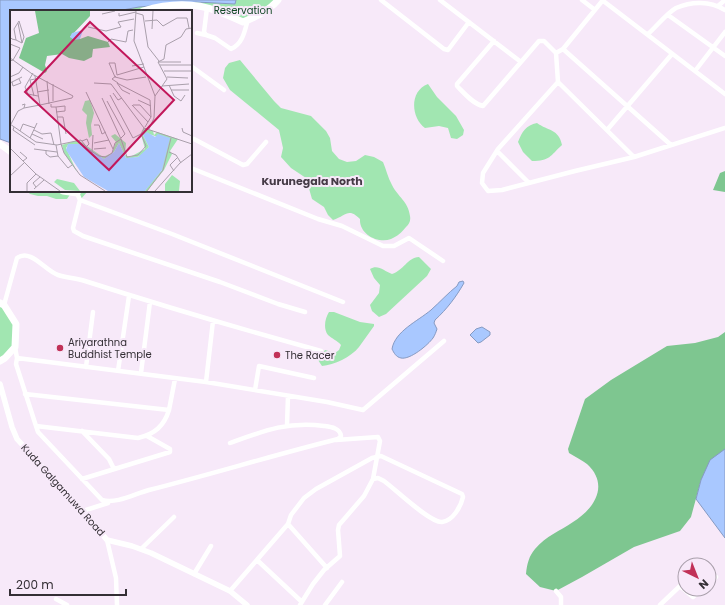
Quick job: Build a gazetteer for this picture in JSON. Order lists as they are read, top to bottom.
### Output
{
  "streets": {
    "street": ["Kuda Galgamuwa Road"]
  },
  "districts": ["Kurunegala North"],
  "parks": ["Reservation"],
  "places": ["Ariyarathna Buddhist Temple", "The Racer"],
  "scale_bar": "200 m",
  "north": "bottom right"
}
